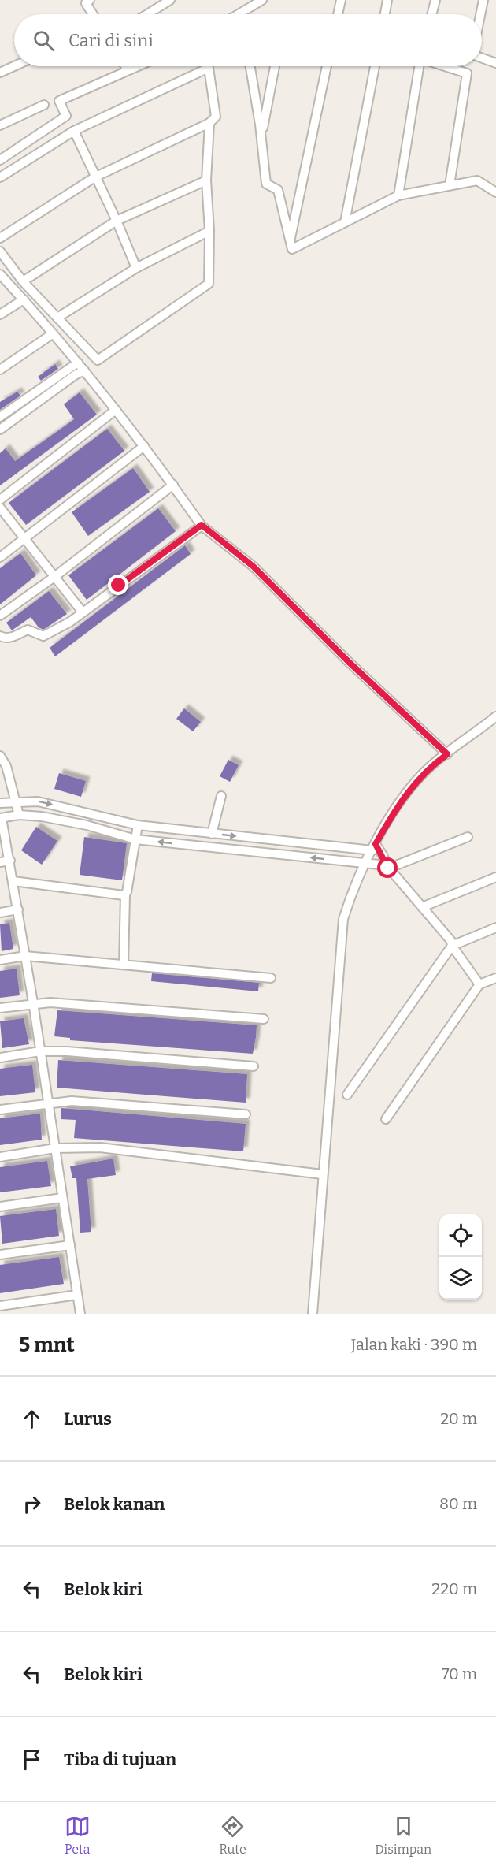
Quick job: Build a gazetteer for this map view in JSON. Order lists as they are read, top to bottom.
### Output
{
  "page": {
    "search": "Cari di sini",
    "heading": ["5 mnt", "Jalan kaki · 390 m"],
    "list": [
      ["Lurus", "20 m"],
      ["Belok kanan", "80 m"],
      ["Belok kiri", "220 m"],
      ["Belok kiri", "70 m"],
      "Tiba di tujuan"
    ],
    "nav": ["Peta", "Rute", "Disimpan"]
  }
}
